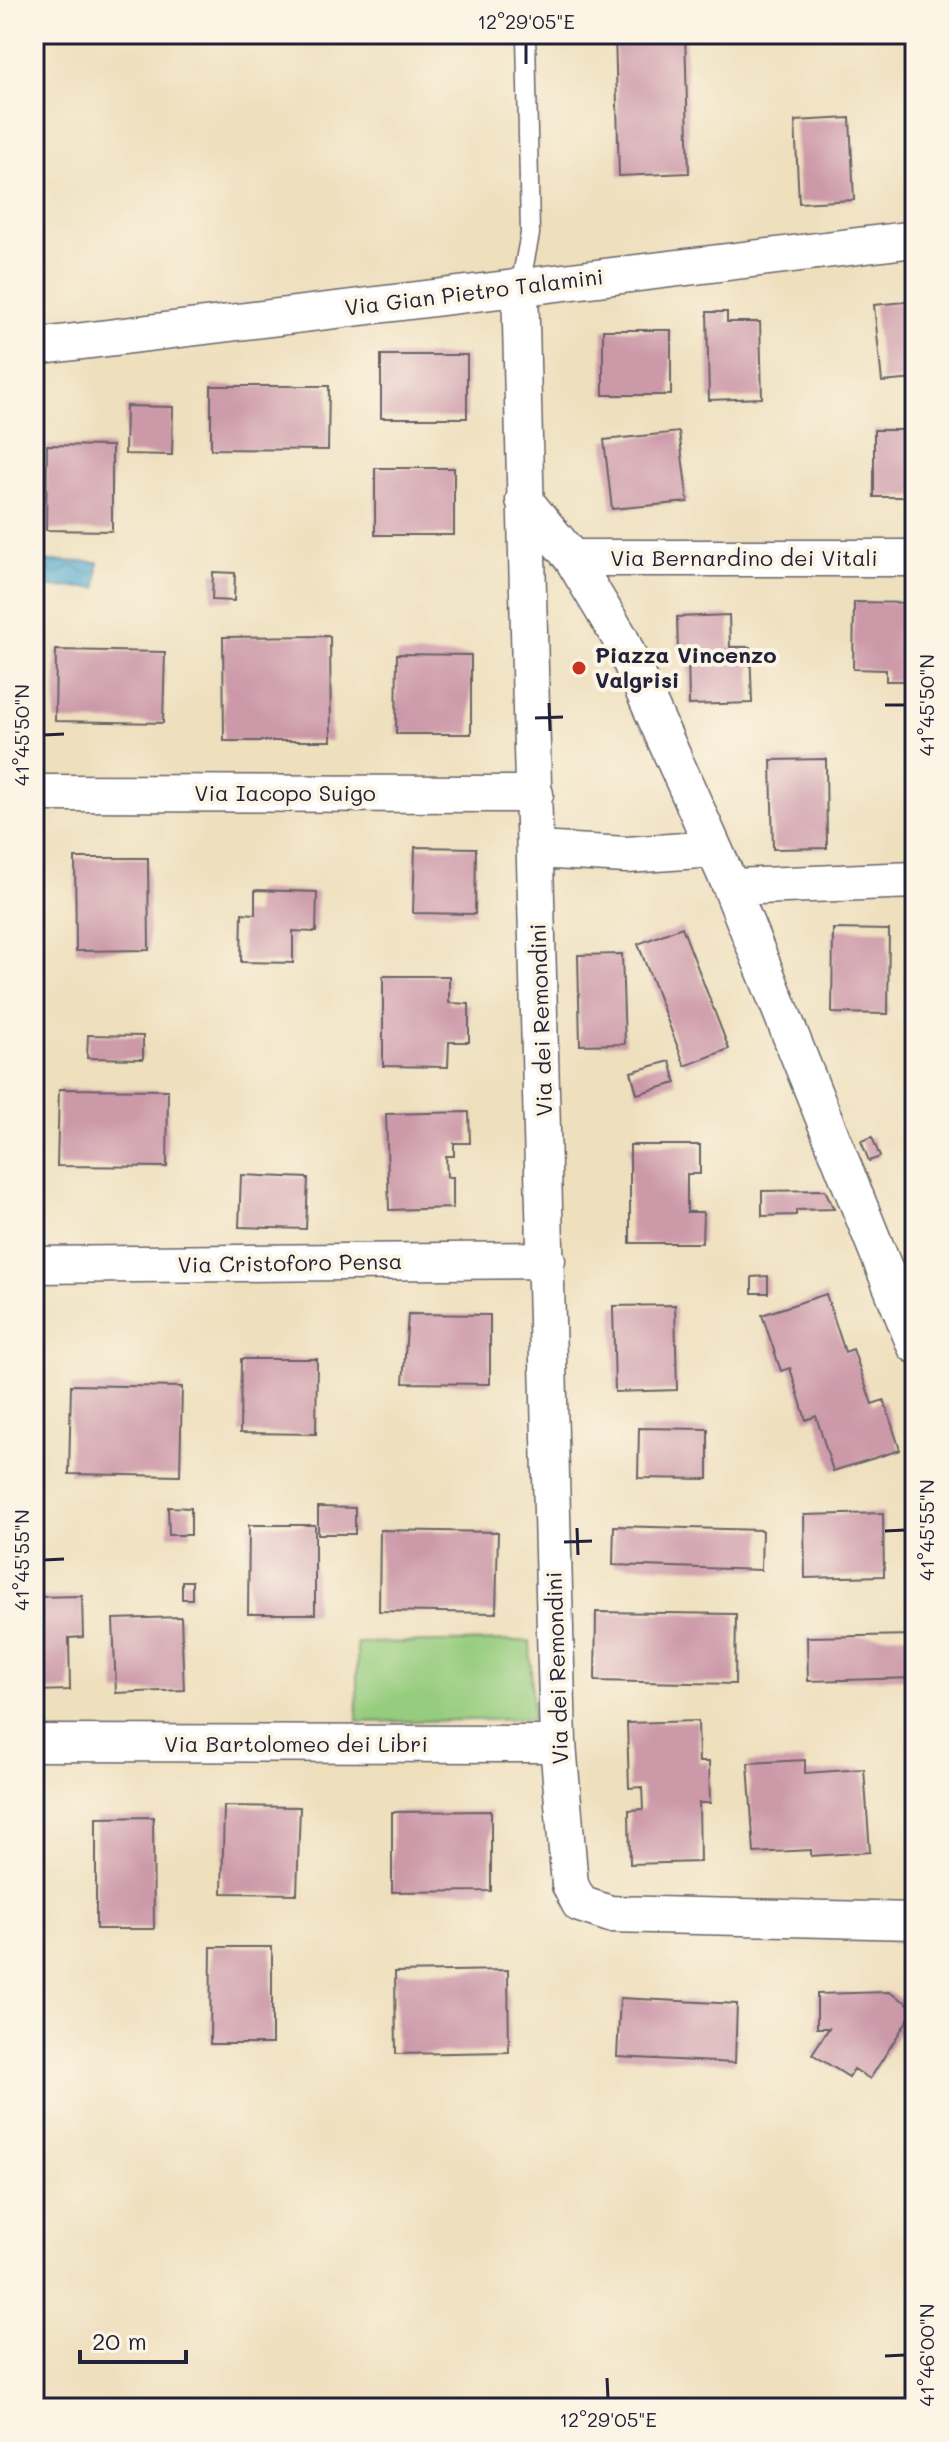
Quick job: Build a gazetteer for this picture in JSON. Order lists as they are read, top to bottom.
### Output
{
  "streets": {
    "street": [
      "Via Gian Pietro Talamini",
      "Via Bernardino dei Vitali",
      "Via Iacopo Suigo",
      "Via dei Remondini",
      "Via Cristoforo Pensa",
      "Via Bartolomeo dei Libri"
    ]
  },
  "crossings": [
    ["Via dei Remondini", "Via Cristoforo Pensa"],
    ["Via dei Remondini", "Via Bartolomeo dei Libri"]
  ],
  "places": ["Piazza Vincenzo Valgrisi"],
  "scale_bar": "20 m",
  "coordinates": [
    "12°29'05\"E",
    "41°45'50\"N",
    "41°45'55\"N",
    "41°46'00\"N"
  ]
}
